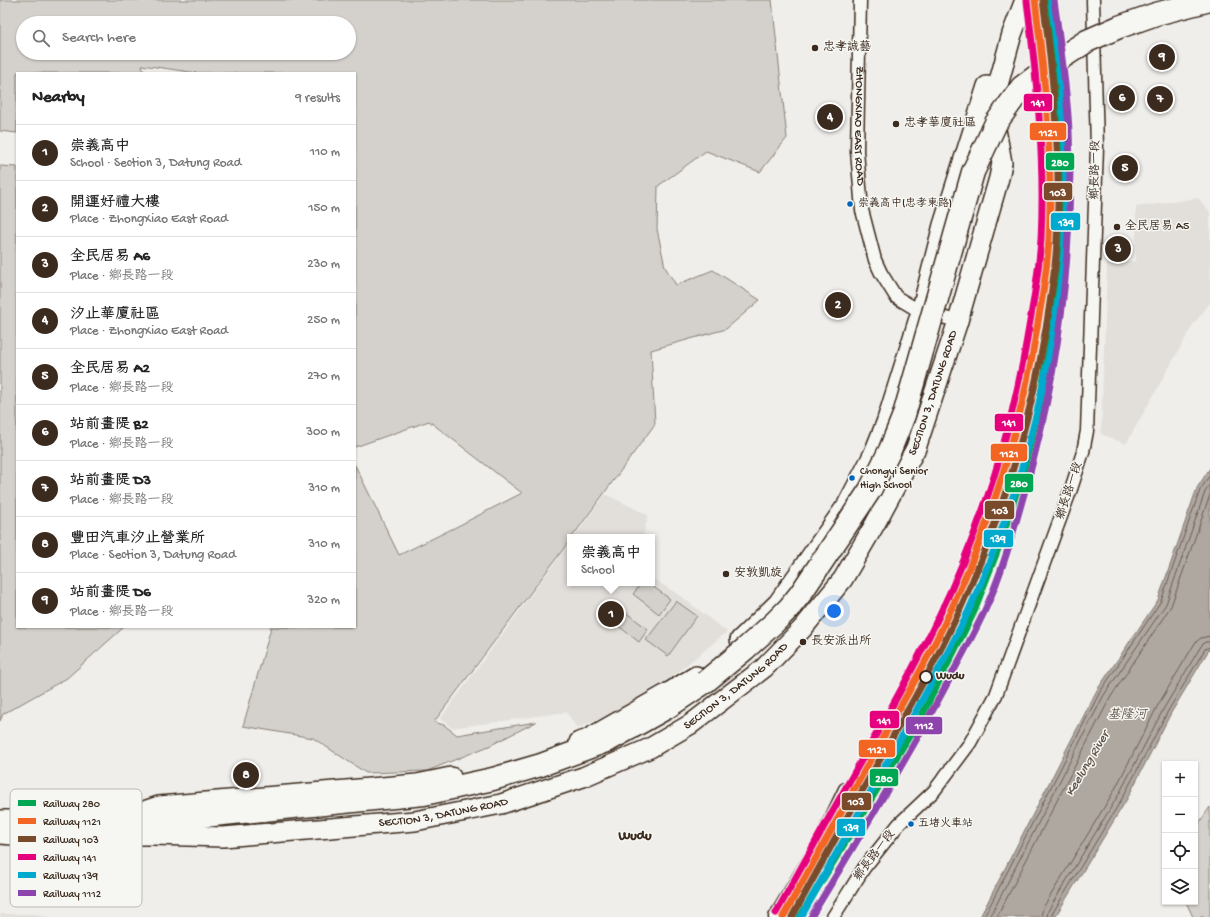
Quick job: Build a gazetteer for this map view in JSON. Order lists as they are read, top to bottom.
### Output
{
  "streets": {
    "main road": ["SECTION 3, DATUNG ROAD"],
    "street": ["ZHONGXIAO EAST ROAD", "鄉長路一段"]
  },
  "crossings": [
    ["ZHONGXIAO EAST ROAD", "SECTION 3, DATUNG ROAD"]
  ],
  "districts": ["Wudu"],
  "water": ["基隆河", "Keelung River"],
  "places": [
    "忠孝誠藝",
    "忠孝華廈社區",
    "崇義高中(忠孝東路)",
    "全民居易 A5",
    "Chongyi Senior High School",
    "安敦凱旋",
    "長安派出所",
    "Wudu",
    "五堵火車站"
  ],
  "lines": [
    "rail line 280",
    "rail line 1121",
    "rail line 103",
    "rail line 139",
    "rail line 1112",
    "rail line 141"
  ],
  "legend": [
    "Railway 280",
    "Railway 1121",
    "Railway 103",
    "Railway 141",
    "Railway 139",
    "Railway 1112"
  ],
  "page": {
    "search": "Search here",
    "pins": [
      "9",
      "6",
      "7",
      "4",
      "5",
      "3",
      "2",
      "1",
      "8"
    ],
    "heading": ["Nearby", "9 results"],
    "list": [
      {
        "mark": "1",
        "name": "崇義高中",
        "note": "School · Section 3, Datung Road",
        "value": "110 m"
      },
      {
        "mark": "2",
        "name": "開運好禮大樓",
        "note": "Place · ZhongXiao East Road",
        "value": "150 m"
      },
      {
        "mark": "3",
        "name": "全民居易 A6",
        "note": "Place · 鄉長路一段",
        "value": "230 m"
      },
      {
        "mark": "4",
        "name": "汐止華廈社區",
        "note": "Place · ZhongXiao East Road",
        "value": "250 m"
      },
      {
        "mark": "5",
        "name": "全民居易 A2",
        "note": "Place · 鄉長路一段",
        "value": "270 m"
      },
      {
        "mark": "6",
        "name": "站前畫隄 B2",
        "note": "Place · 鄉長路一段",
        "value": "300 m"
      },
      {
        "mark": "7",
        "name": "站前畫隄 D3",
        "note": "Place · 鄉長路一段",
        "value": "310 m"
      },
      {
        "mark": "8",
        "name": "豐田汽車汐止營業所",
        "note": "Place · Section 3, Datung Road",
        "value": "310 m"
      },
      {
        "mark": "9",
        "name": "站前畫隄 D6",
        "note": "Place · 鄉長路一段",
        "value": "320 m"
      }
    ],
    "popup": ["崇義高中", "School"],
    "map_buttons": ["+", "−"]
  }
}
